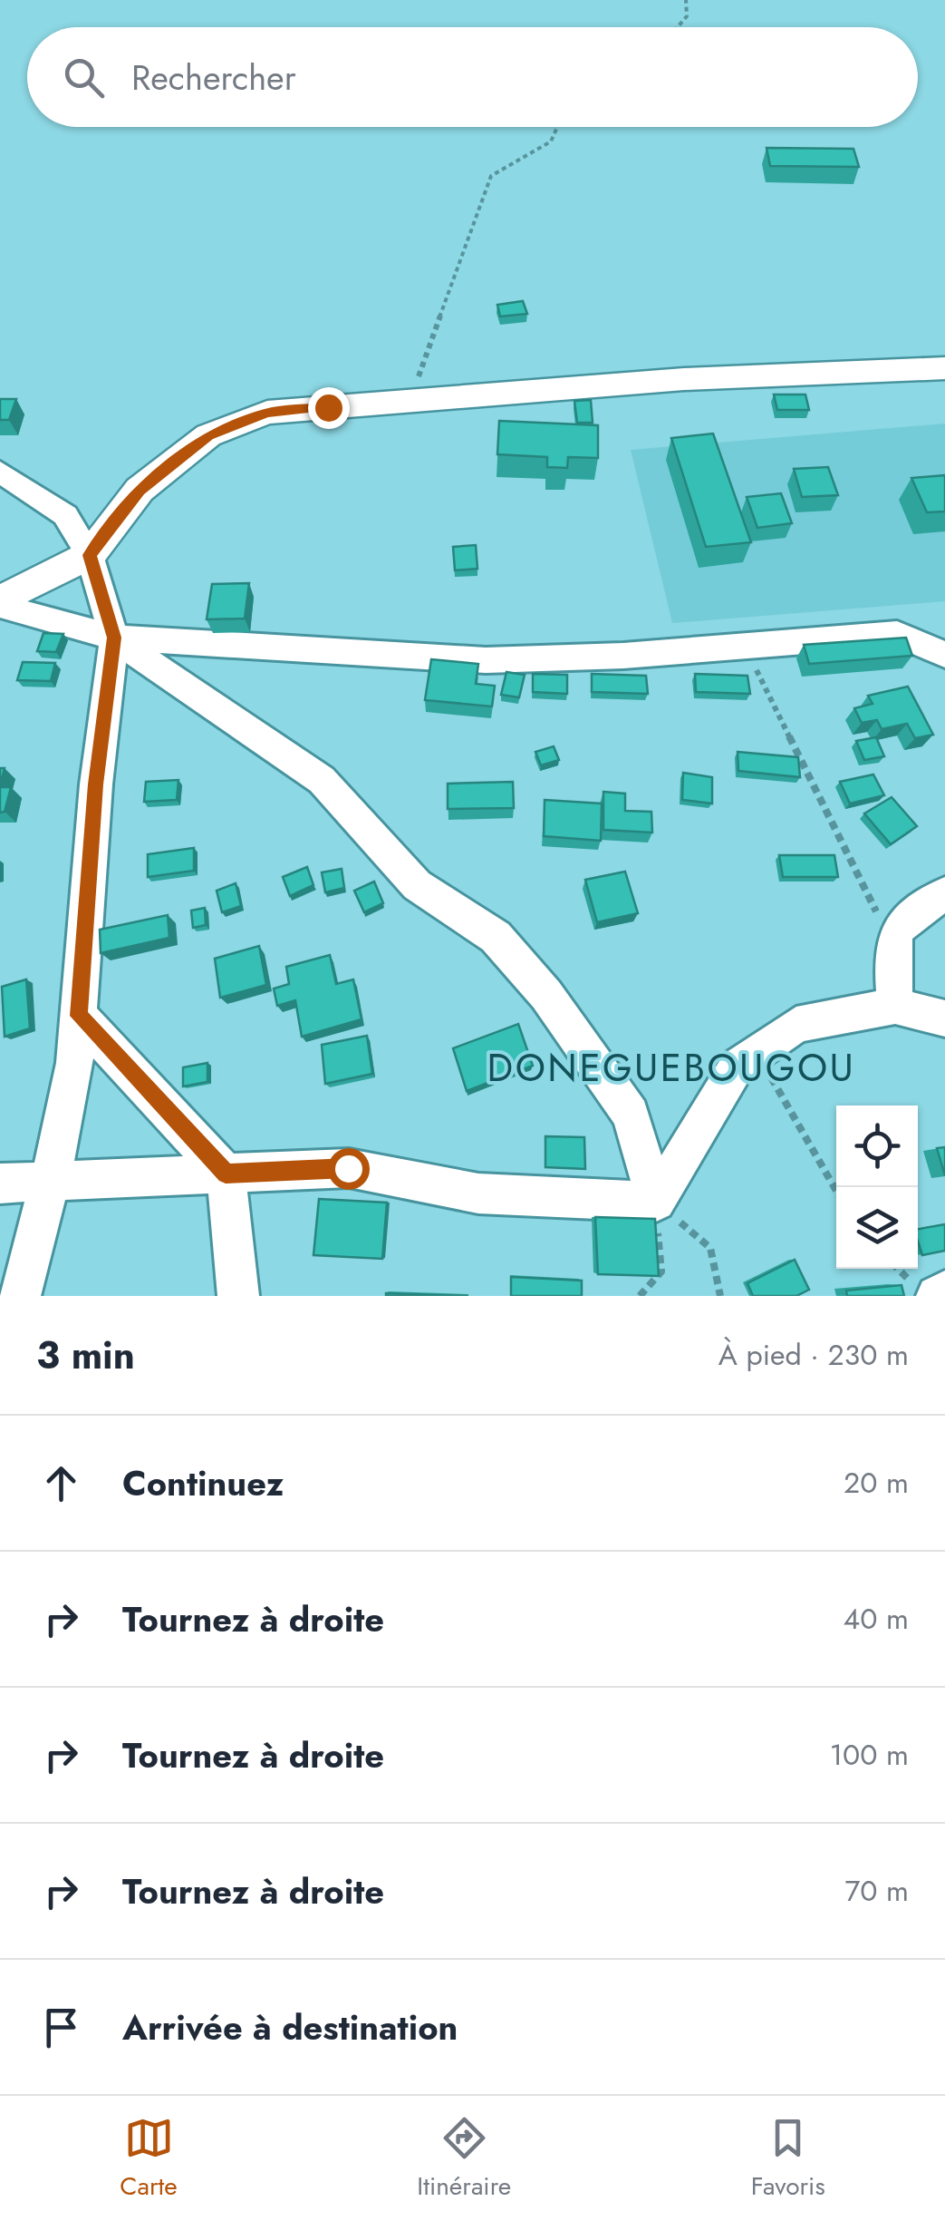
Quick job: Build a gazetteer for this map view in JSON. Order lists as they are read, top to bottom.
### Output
{
  "districts": ["DONEGUEBOUGOU"],
  "page": {
    "search": "Rechercher",
    "heading": ["3 min", "À pied · 230 m"],
    "list": [
      ["Continuez", "20 m"],
      ["Tournez à droite", "40 m"],
      ["Tournez à droite", "100 m"],
      ["Tournez à droite", "70 m"],
      "Arrivée à destination"
    ],
    "nav": ["Carte", "Itinéraire", "Favoris"]
  }
}
